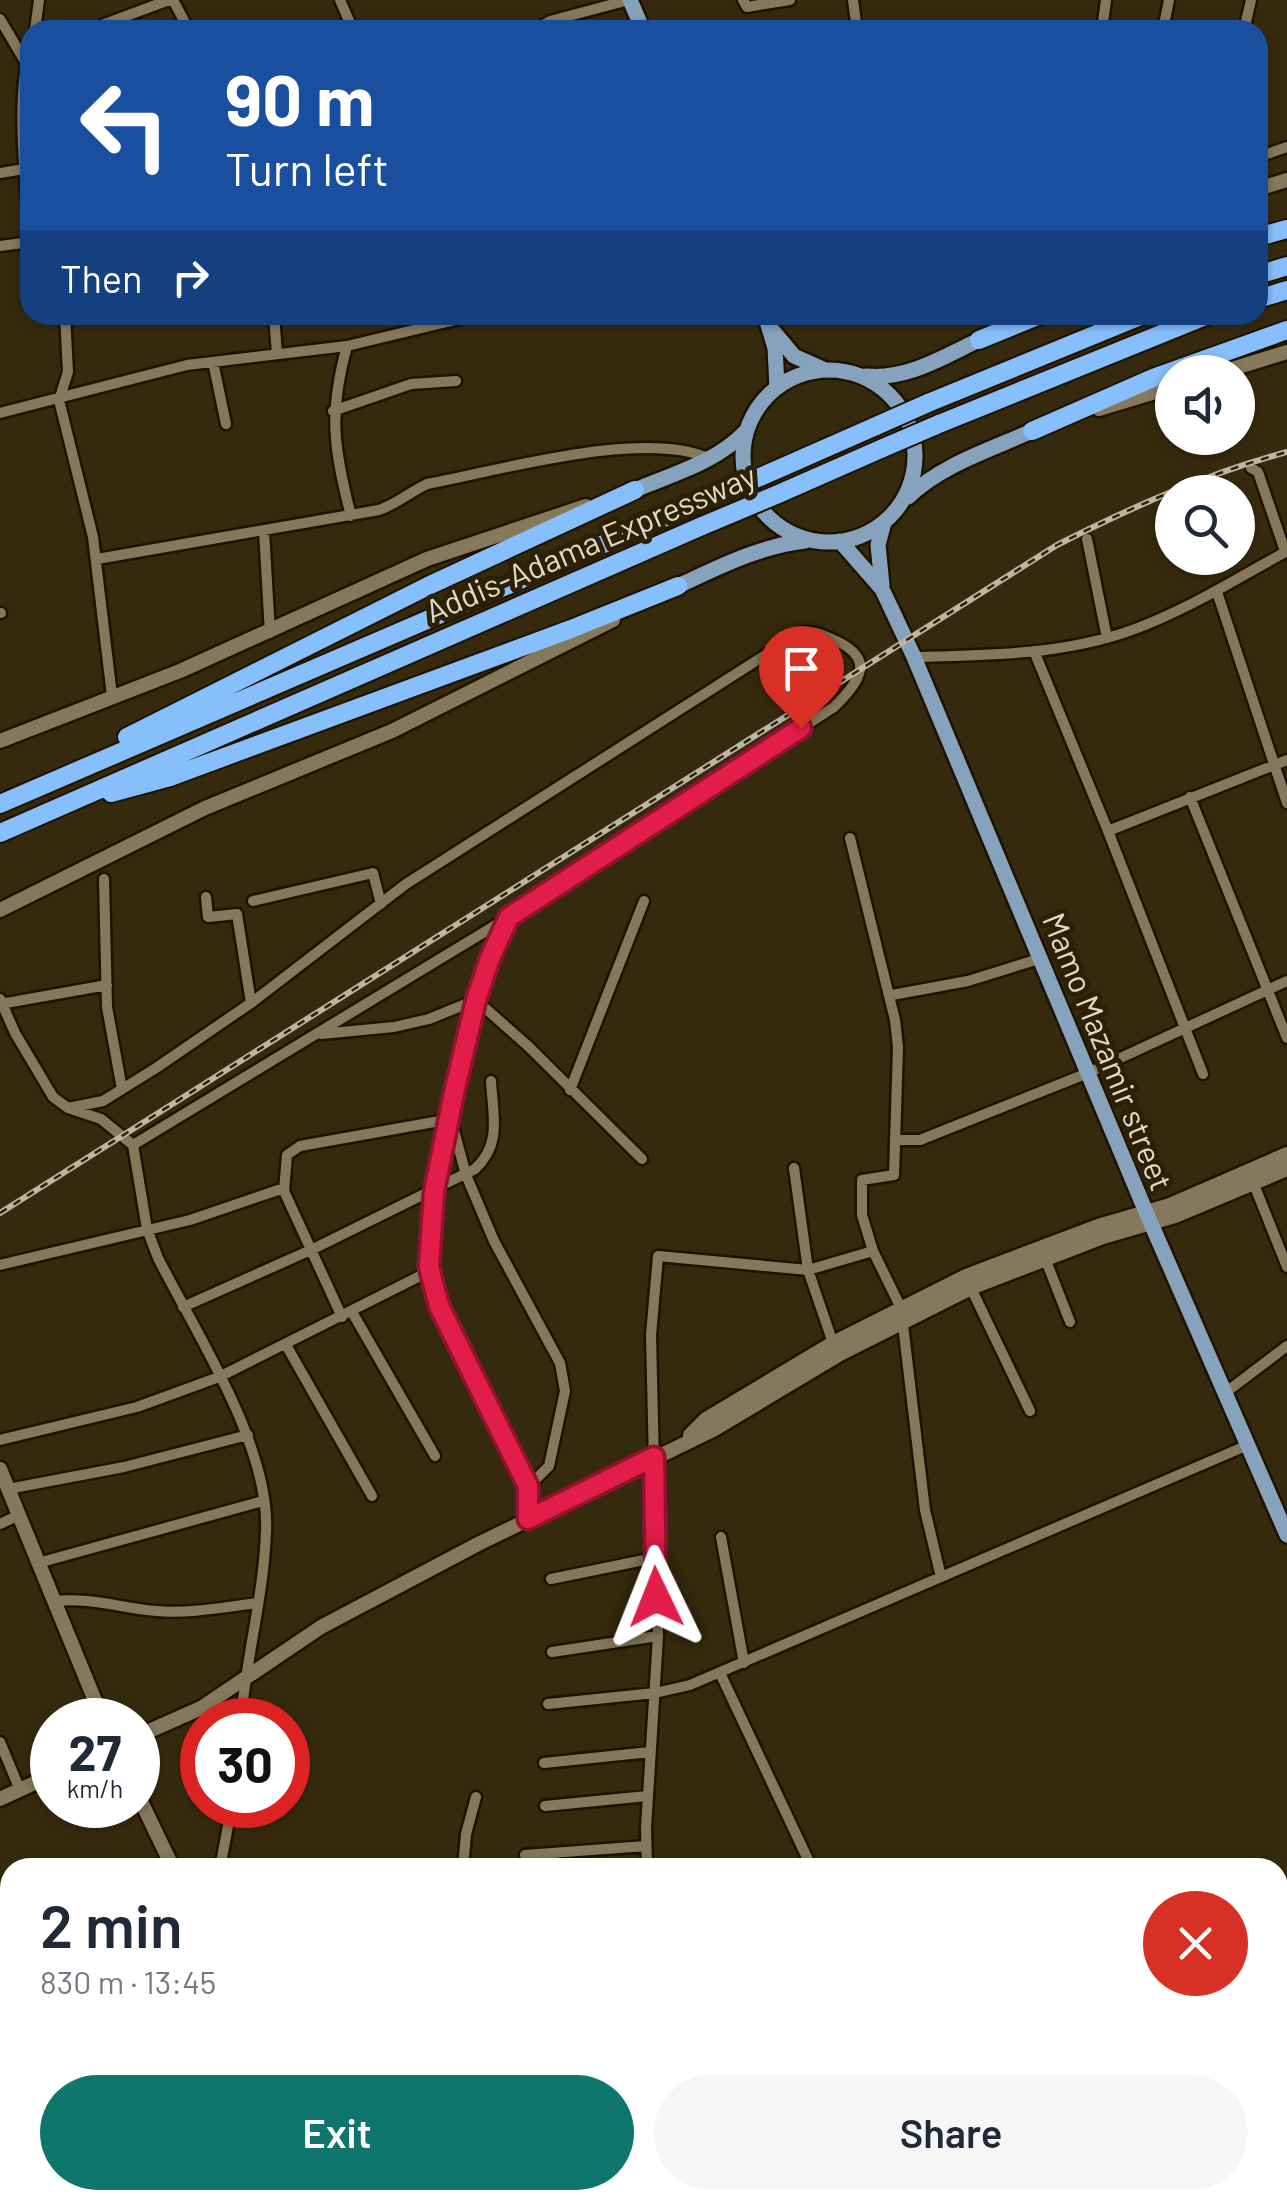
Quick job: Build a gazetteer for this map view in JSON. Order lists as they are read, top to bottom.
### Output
{
  "streets": {
    "highway": ["Addis-Adama Expressway"],
    "main road": ["Mamo Mazamir street"]
  },
  "page": {
    "turn": ["90 m", "Turn left"],
    "then": "Then",
    "speed": "27 km/h",
    "limit": "30",
    "heading": ["2 min", "830 m · 13:45"],
    "buttons": ["Exit", "Share"]
  }
}
